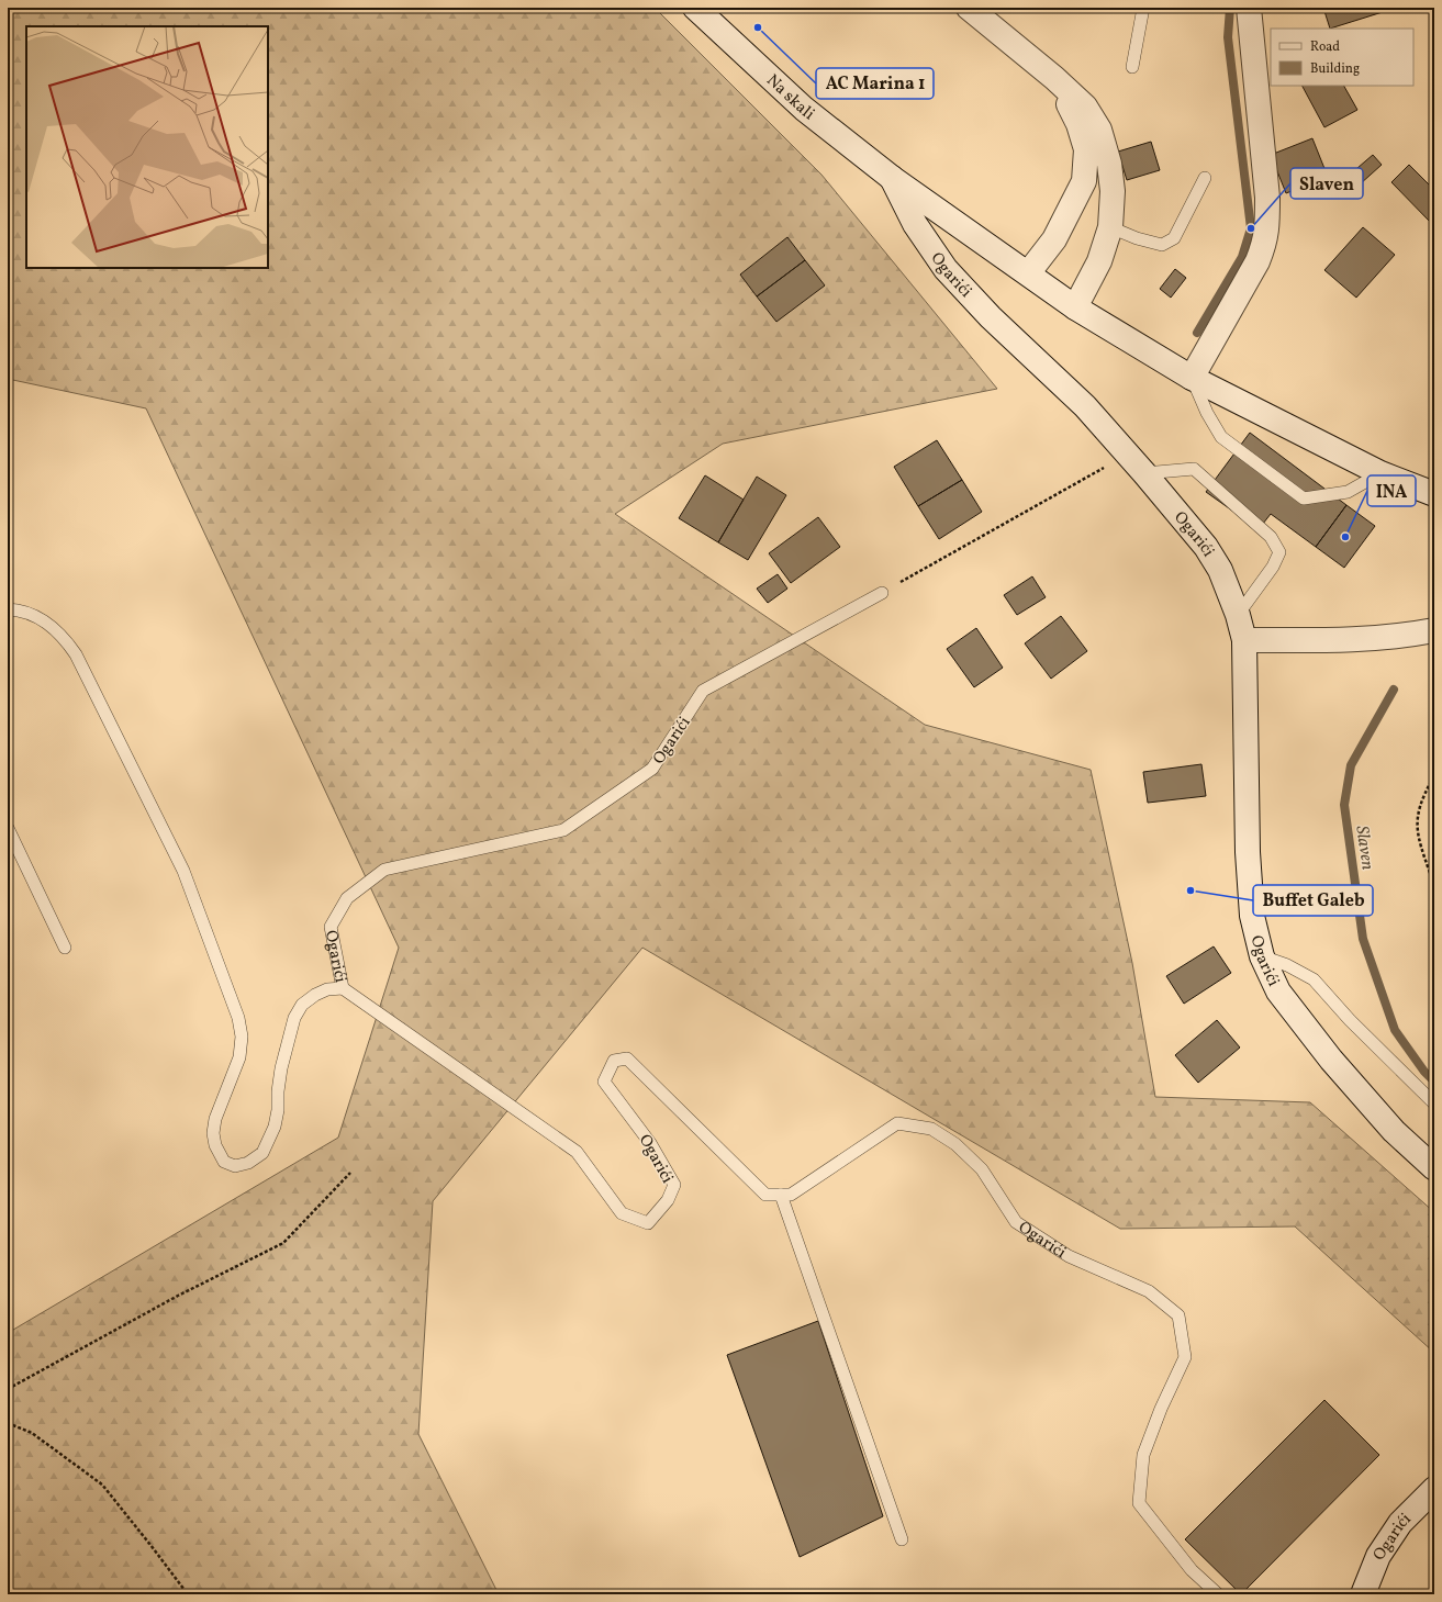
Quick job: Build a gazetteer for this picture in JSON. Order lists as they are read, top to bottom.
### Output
{
  "streets": {
    "street": ["Na skali", "Ogarići"]
  },
  "crossings": [
    ["Na skali", "Ogarići"]
  ],
  "water": ["Slaven"],
  "places": [
    "AC Marina 1",
    "Slaven",
    "INA",
    "Buffet Galeb"
  ],
  "legend": ["Road", "Building"]
}
